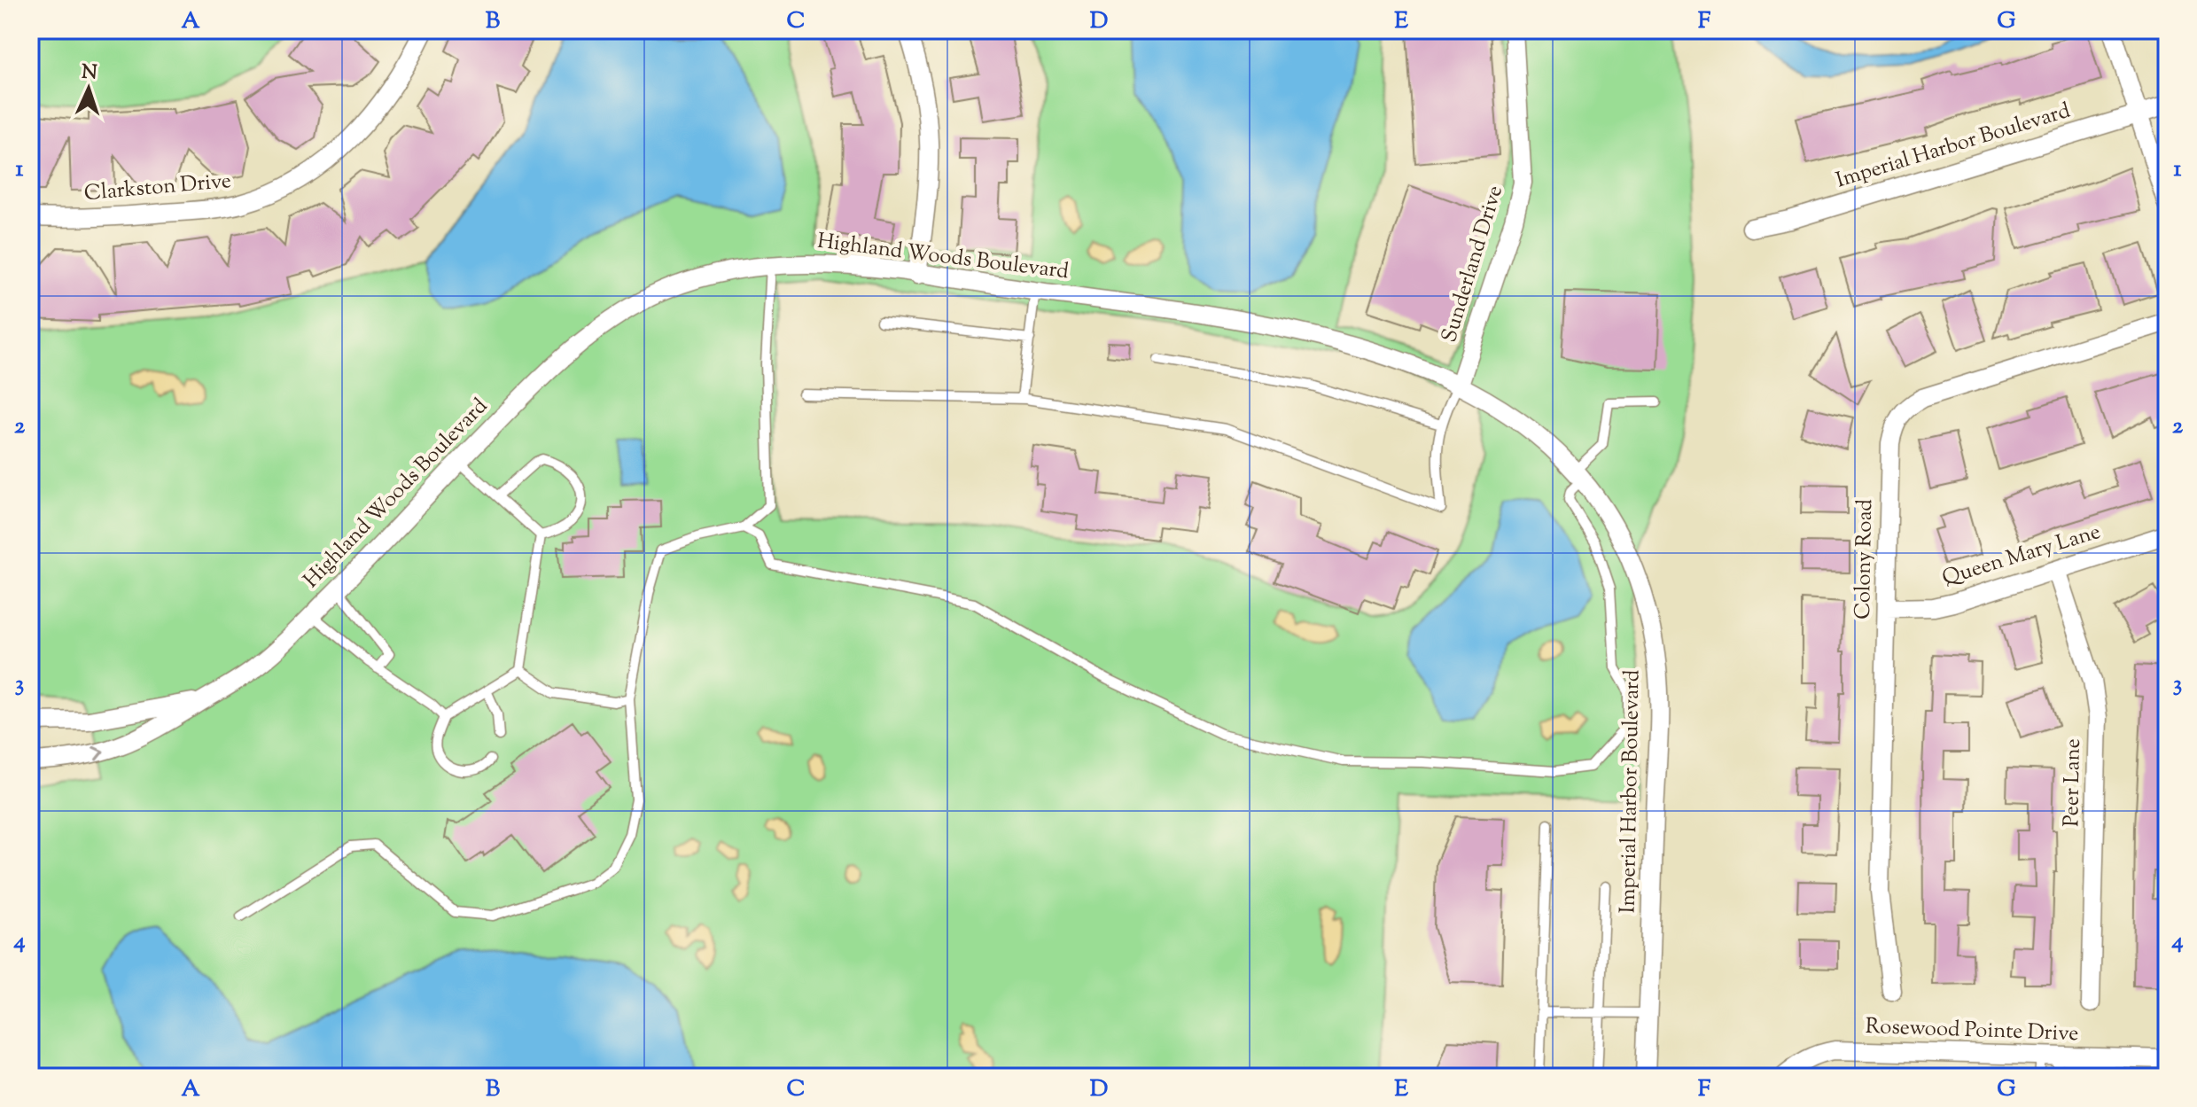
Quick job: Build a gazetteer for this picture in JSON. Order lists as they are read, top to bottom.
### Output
{
  "streets": {
    "street": [
      "Imperial Harbor Boulevard",
      "Clarkston Drive",
      "Highland Woods Boulevard",
      "Sunderland Drive",
      "Queen Mary Lane",
      "Colony Road",
      "Peer Lane",
      "Rosewood Pointe Drive"
    ]
  },
  "crossings": [
    ["Imperial Harbor Boulevard", "Highland Woods Boulevard"],
    ["Highland Woods Boulevard", "Sunderland Drive"],
    ["Queen Mary Lane", "Colony Road"],
    ["Queen Mary Lane", "Peer Lane"]
  ],
  "north": "top",
  "grid": {
    "columns": [
      "A",
      "B",
      "C",
      "D",
      "E",
      "F",
      "G"
    ],
    "rows": [
      "1",
      "2",
      "3",
      "4"
    ]
  }
}
